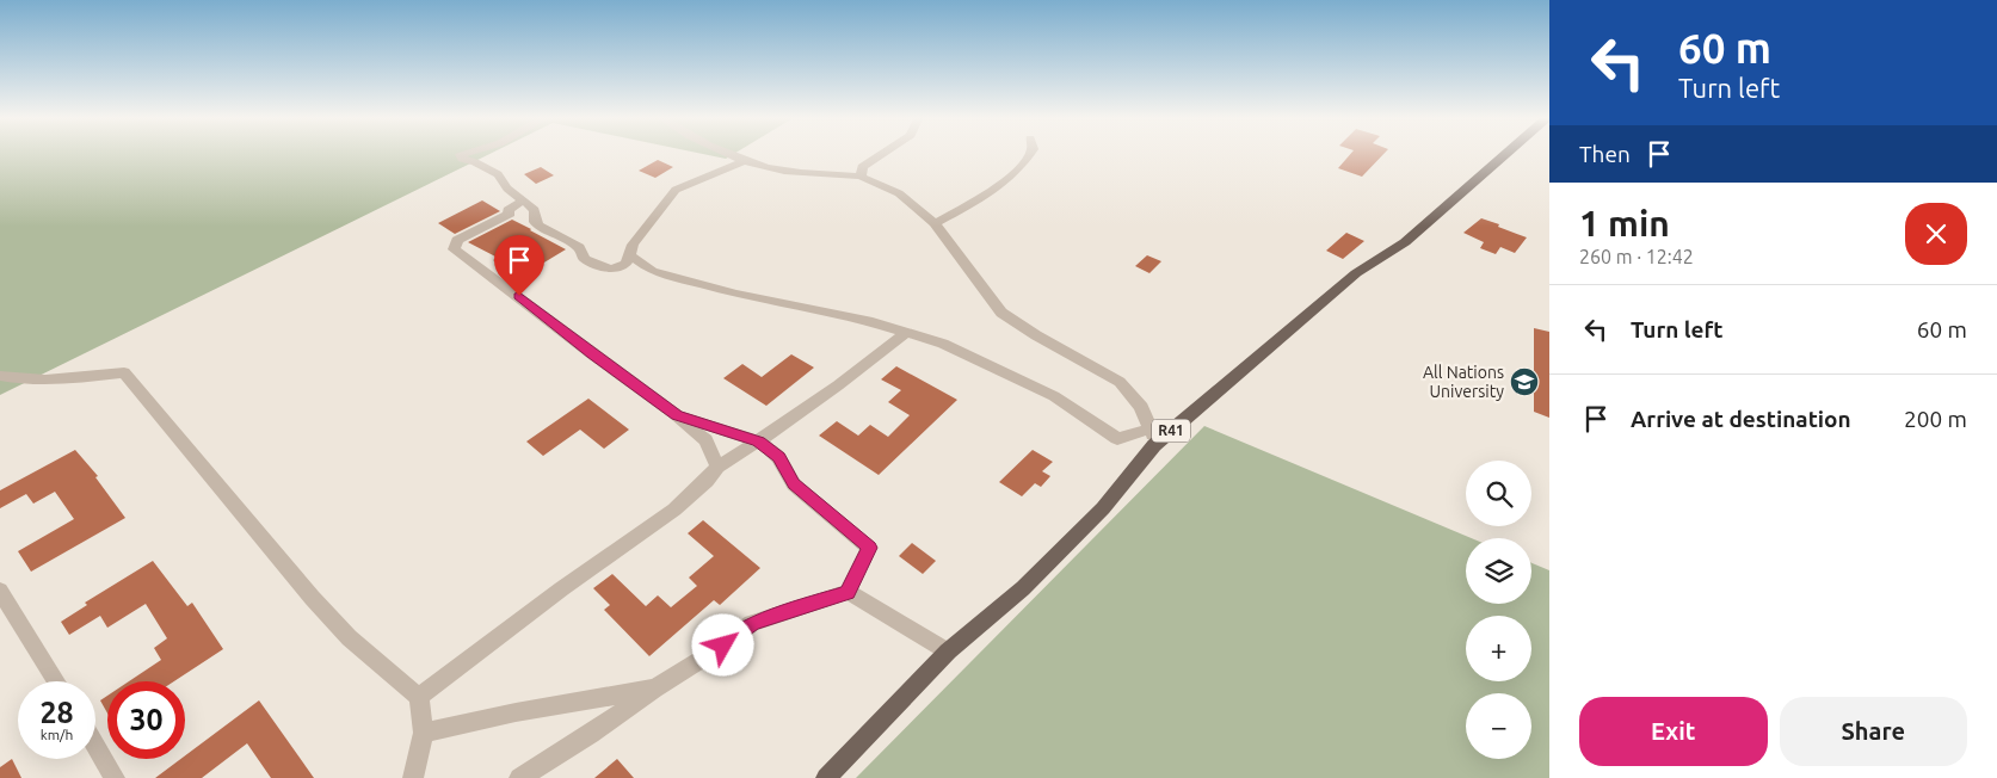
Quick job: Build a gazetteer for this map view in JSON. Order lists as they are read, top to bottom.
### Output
{
  "streets": {
    "main road": ["R41"]
  },
  "places": {
    "school or university": ["All Nations University"]
  },
  "page": {
    "turn": ["60 m", "Turn left"],
    "then": "Then",
    "heading": ["1 min", "260 m · 12:42"],
    "list": [
      {
        "name": "Turn left",
        "value": "60 m"
      },
      {
        "name": "Arrive at destination",
        "value": "200 m"
      }
    ],
    "map_buttons": ["+", "−"],
    "speed": "28 km/h",
    "limit": "30",
    "buttons": ["Exit", "Share"]
  }
}
